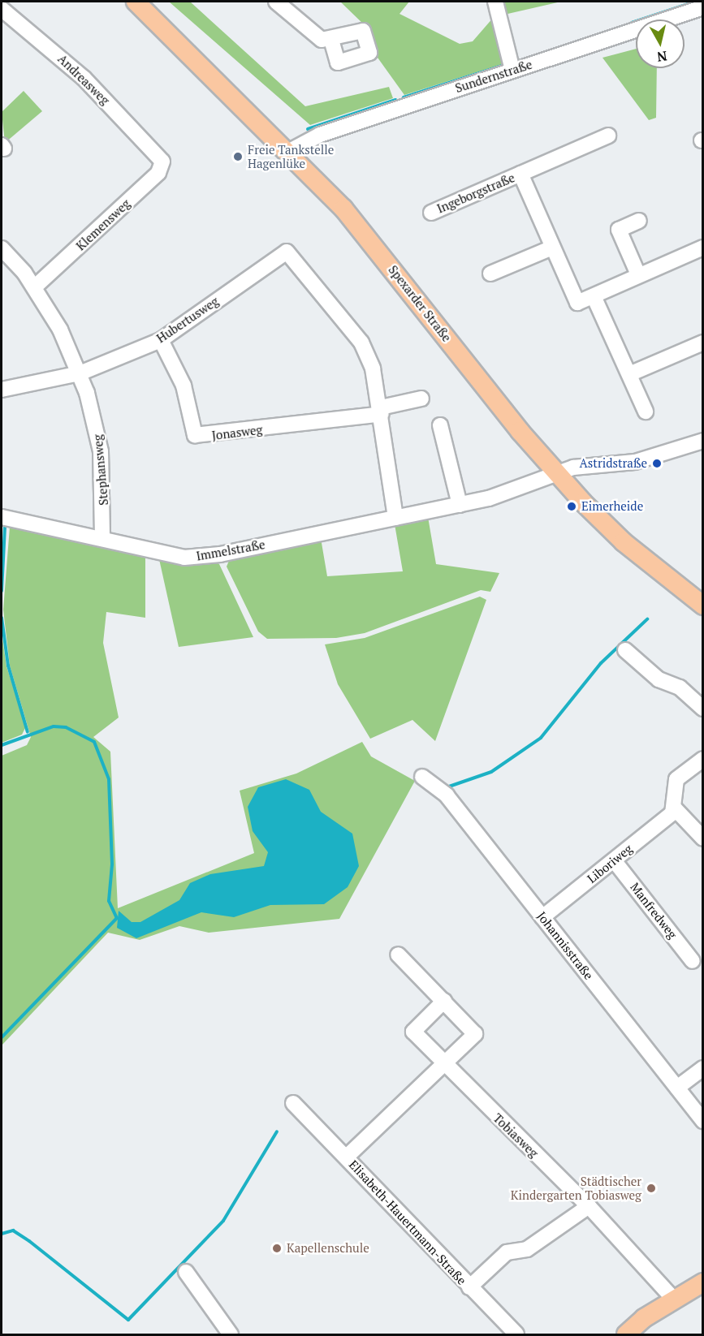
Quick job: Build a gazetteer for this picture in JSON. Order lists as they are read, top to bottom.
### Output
{
  "streets": {
    "main road": ["Spexarder Straße"],
    "street": [
      "Sundernstraße",
      "Andreasweg",
      "Ingeborgstraße",
      "Klemensweg",
      "Hubertusweg",
      "Jonasweg",
      "Stephansweg",
      "Immelstraße",
      "Liboriweg",
      "Manfredweg",
      "Johannisstraße",
      "Tobiasweg",
      "Elisabeth-Hauertmann-Straße"
    ]
  },
  "crossings": [
    ["Sundernstraße", "Spexarder Straße"],
    ["Andreasweg", "Klemensweg"],
    ["Klemensweg", "Stephansweg"],
    ["Spexarder Straße", "Immelstraße"],
    ["Hubertusweg", "Jonasweg"],
    ["Hubertusweg", "Stephansweg"],
    ["Stephansweg", "Immelstraße"],
    ["Liboriweg", "Manfredweg"],
    ["Liboriweg", "Johannisstraße"],
    ["Tobiasweg", "Elisabeth-Hauertmann-Straße"]
  ],
  "places": [
    "Freie Tankstelle Hagenlüke",
    "Astridstraße",
    "Eimerheide",
    "Städtischer Kindergarten Tobiasweg",
    "Kapellenschule"
  ],
  "north": "bottom"
}
